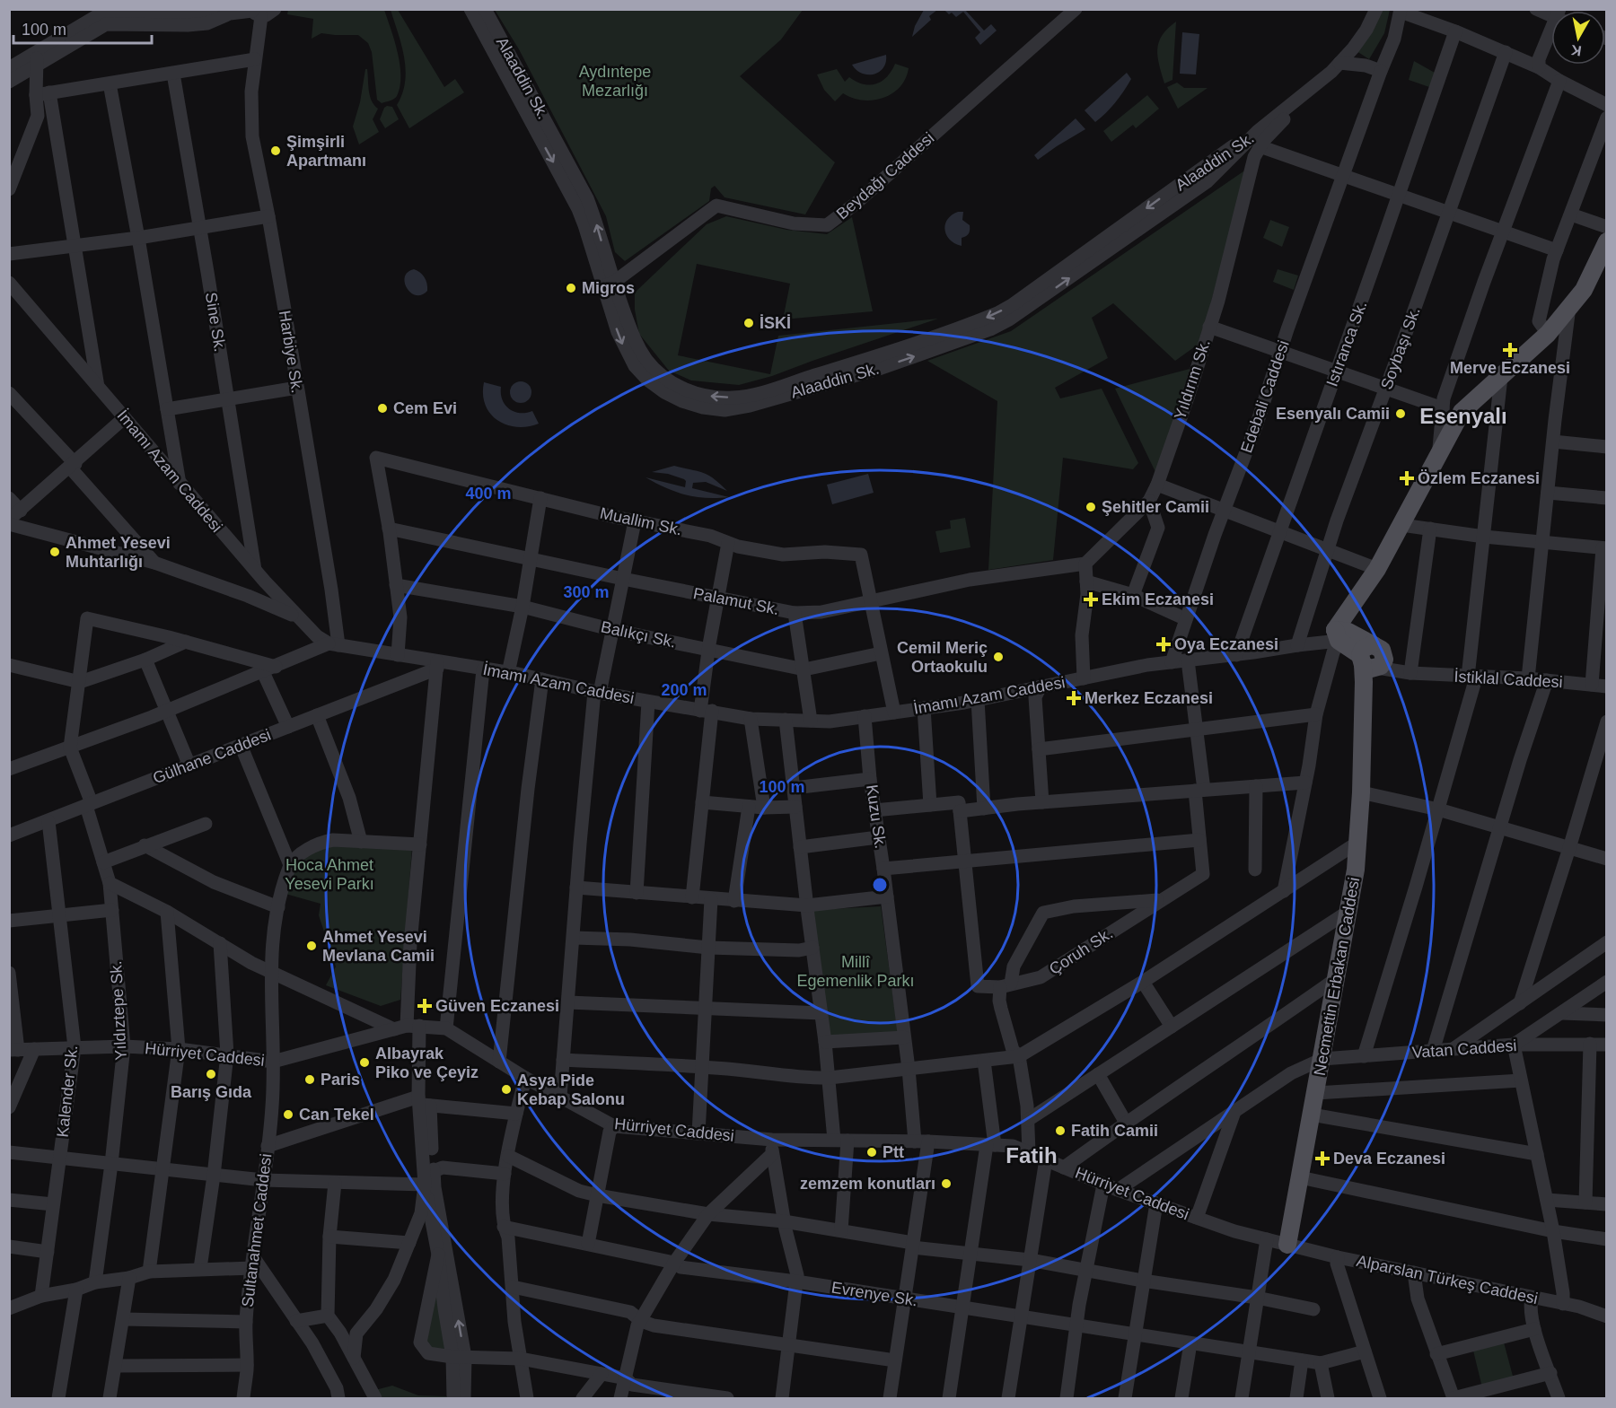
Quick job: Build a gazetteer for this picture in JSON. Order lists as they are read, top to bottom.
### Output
{
  "streets": {
    "main road": ["Necmettin Erbakan Caddesi"],
    "street": [
      "Alaaddin Sk.",
      "Beydağı Caddesi",
      "Sine Sk.",
      "Istıranca Sk.",
      "Soybaşı Sk.",
      "Harbiye Sk.",
      "Yıldırım Sk.",
      "Edebali Caddesi",
      "İmamı Azam Caddesi",
      "Muallim Sk.",
      "Palamut Sk.",
      "Balıkçı Sk.",
      "İstiklal Caddesi",
      "Gülhane Caddesi",
      "Kuzu Sk.",
      "Çoruh Sk.",
      "Yıldıztepe Sk.",
      "Vatan Caddesi",
      "Hürriyet Caddesi",
      "Kalender Sk.",
      "Sultanahmet Caddesi",
      "Alparslan Türkeş Caddesi",
      "Evrenye Sk."
    ]
  },
  "crossings": [
    ["Alaaddin Sk.", "Beydağı Caddesi"],
    ["Alaaddin Sk.", "Yıldırım Sk."],
    ["Sine Sk.", "İmamı Azam Caddesi"],
    ["Istıranca Sk.", "İmamı Azam Caddesi"],
    ["Soybaşı Sk.", "İmamı Azam Caddesi"],
    ["Harbiye Sk.", "İmamı Azam Caddesi"],
    ["Yıldırım Sk.", "Palamut Sk."],
    ["Edebali Caddesi", "İmamı Azam Caddesi"],
    ["İmamı Azam Caddesi", "Gülhane Caddesi"],
    ["İmamı Azam Caddesi", "Kuzu Sk."],
    ["İmamı Azam Caddesi", "Çoruh Sk."],
    ["Muallim Sk.", "Palamut Sk."],
    ["İstiklal Caddesi", "Necmettin Erbakan Caddesi"],
    ["Gülhane Caddesi", "Yıldıztepe Sk."],
    ["Gülhane Caddesi", "Kalender Sk."],
    ["Kuzu Sk.", "Hürriyet Caddesi"],
    ["Kuzu Sk.", "Evrenye Sk."],
    ["Necmettin Erbakan Caddesi", "Vatan Caddesi"],
    ["Necmettin Erbakan Caddesi", "Hürriyet Caddesi"],
    ["Necmettin Erbakan Caddesi", "Alparslan Türkeş Caddesi"],
    ["Yıldıztepe Sk.", "Hürriyet Caddesi"],
    ["Hürriyet Caddesi", "Kalender Sk."],
    ["Hürriyet Caddesi", "Sultanahmet Caddesi"],
    ["Hürriyet Caddesi", "Alparslan Türkeş Caddesi"]
  ],
  "districts": ["Esenyalı", "Fatih"],
  "parks": ["Aydıntepe Mezarlığı", "Hoca Ahmet Yesevi Parkı", "Millî Egemenlik Parkı"],
  "places": {
    "other": [
      "Şimşirli Apartmanı",
      "Migros",
      "İSKİ",
      "Cem Evi",
      "Esenyalı Camii",
      "Şehitler Camii",
      "Ahmet Yesevi Muhtarlığı",
      "Cemil Meriç Ortaokulu",
      "Ahmet Yesevi Mevlana Camii",
      "Albayrak Piko ve Çeyiz",
      "Barış Gıda",
      "Paris",
      "Asya Pide Kebap Salonu",
      "Can Tekel",
      "Fatih Camii",
      "Ptt",
      "zemzem konutları"
    ],
    "health": [
      "Merve Eczanesi",
      "Özlem Eczanesi",
      "Ekim Eczanesi",
      "Oya Eczanesi",
      "Merkez Eczanesi",
      "Güven Eczanesi",
      "Deva Eczanesi"
    ]
  },
  "scale_bar": "100 m",
  "north": "bottom",
  "rings": [
    "400 m",
    "300 m",
    "200 m",
    "100 m"
  ]
}
